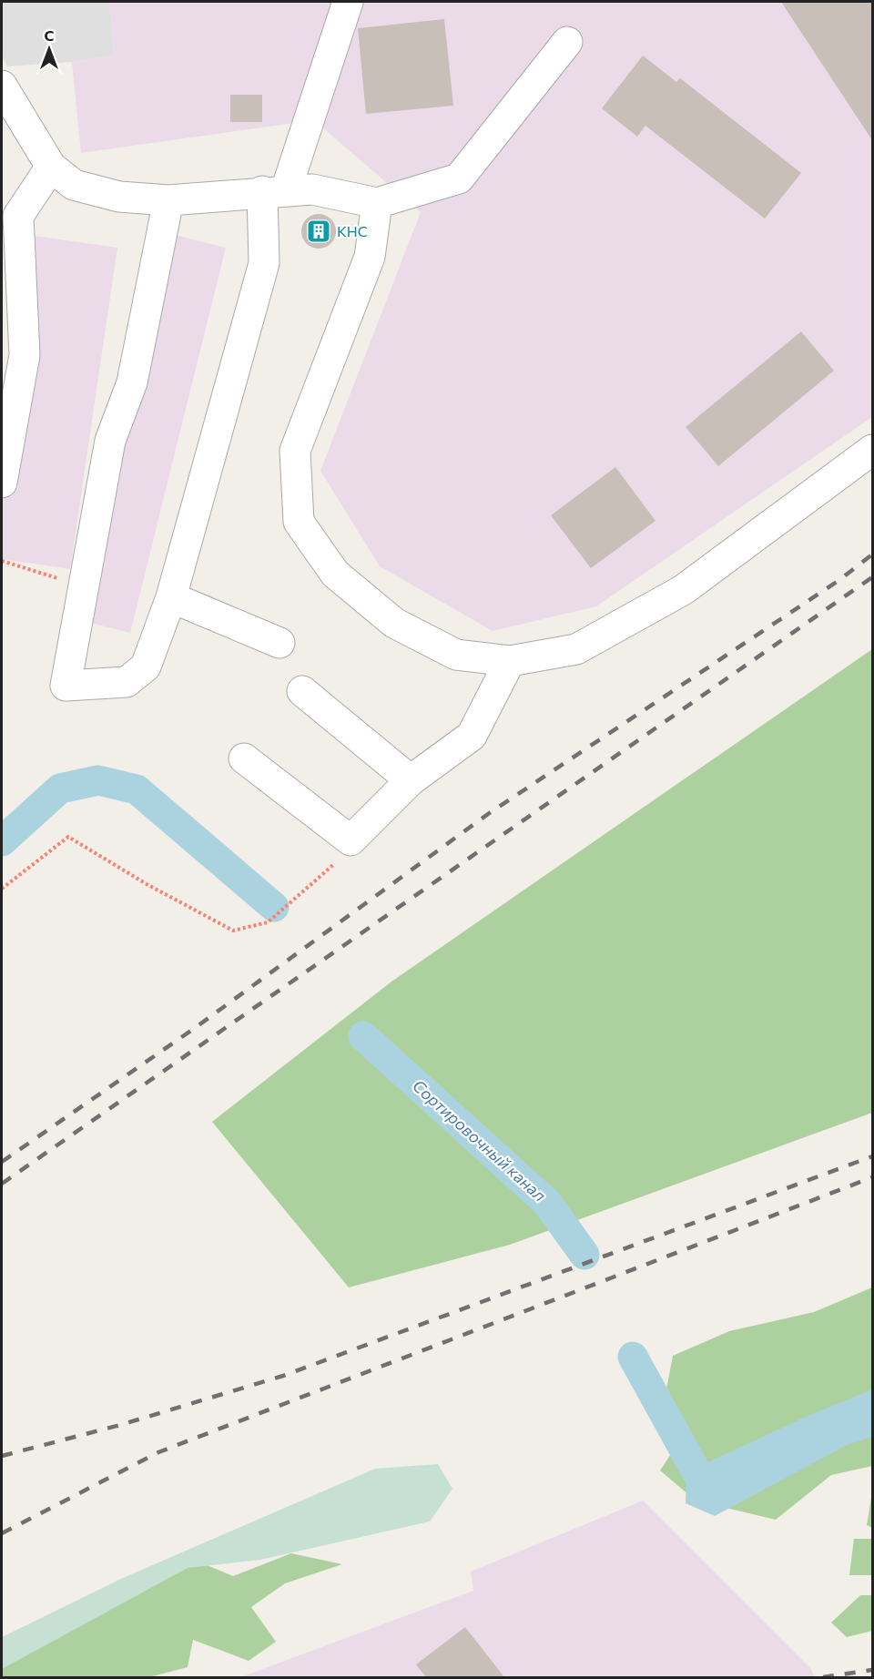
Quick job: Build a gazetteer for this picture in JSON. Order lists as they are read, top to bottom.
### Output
{
  "water": ["Сортировочный канал"],
  "places": {
    "building": ["КНС"]
  },
  "north": "top"
}
